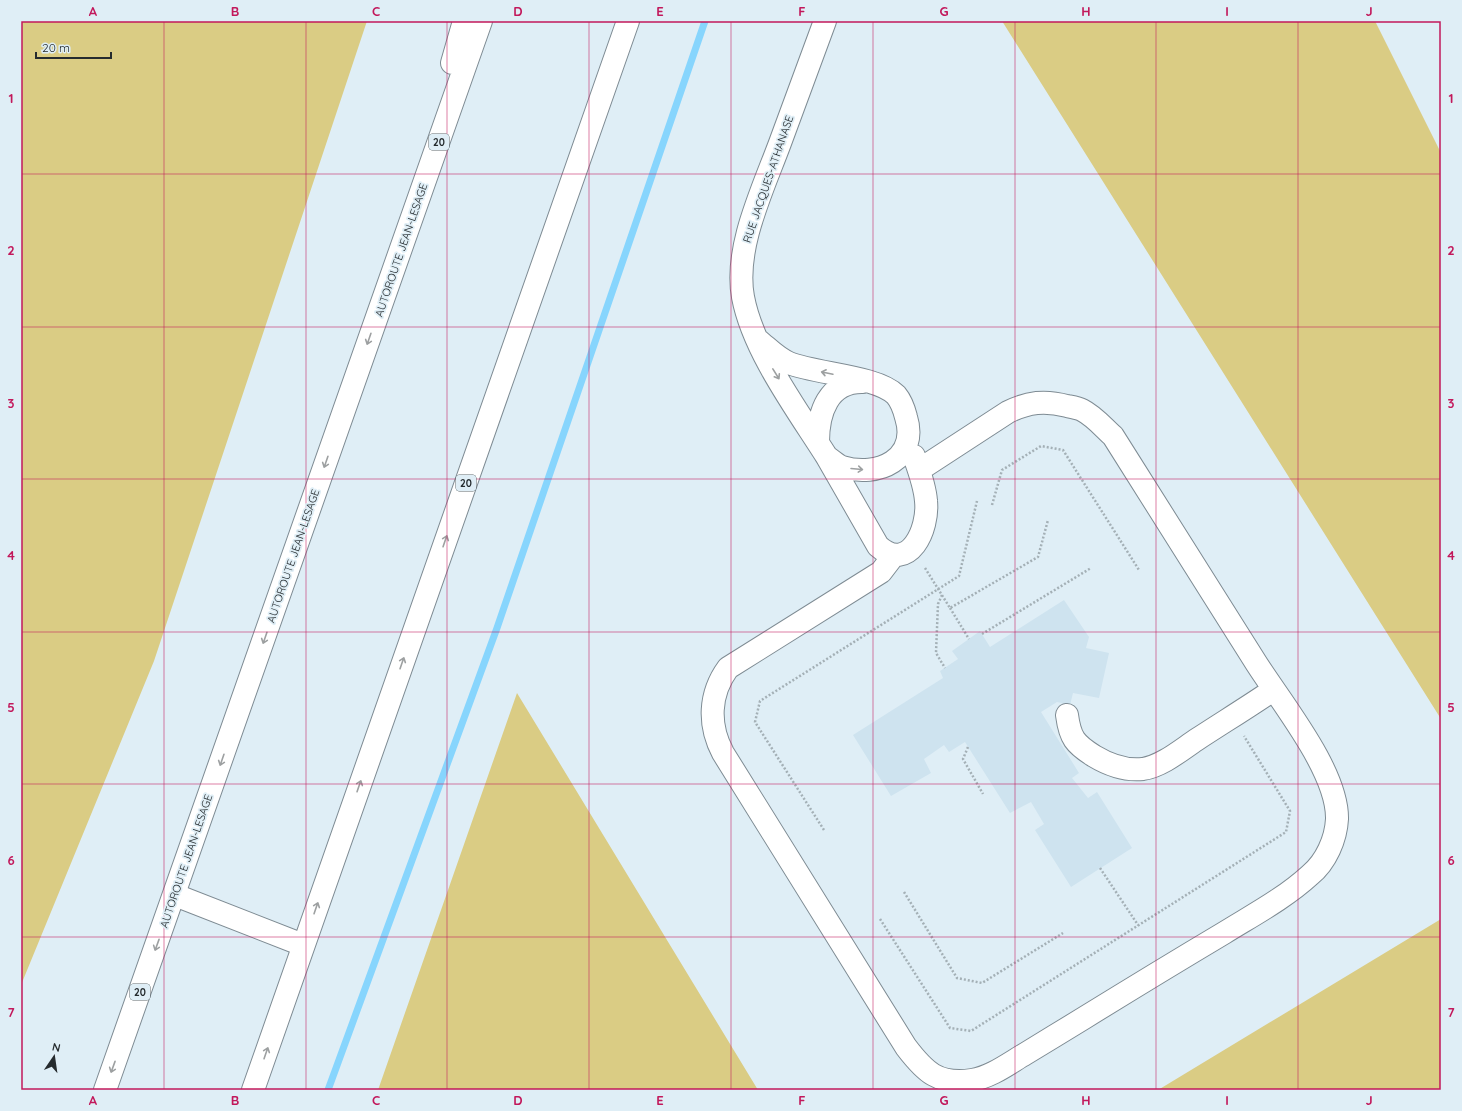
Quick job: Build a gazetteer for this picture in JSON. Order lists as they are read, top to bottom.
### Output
{
  "streets": {
    "main road": ["20", "RUE JACQUES-ATHANASE", "AUTOROUTE JEAN-LESAGE"]
  },
  "scale_bar": "20 m",
  "north": "top",
  "grid": {
    "columns": [
      "A",
      "B",
      "C",
      "D",
      "E",
      "F",
      "G",
      "H",
      "I",
      "J"
    ],
    "rows": [
      "1",
      "2",
      "3",
      "4",
      "5",
      "6",
      "7"
    ]
  }
}
